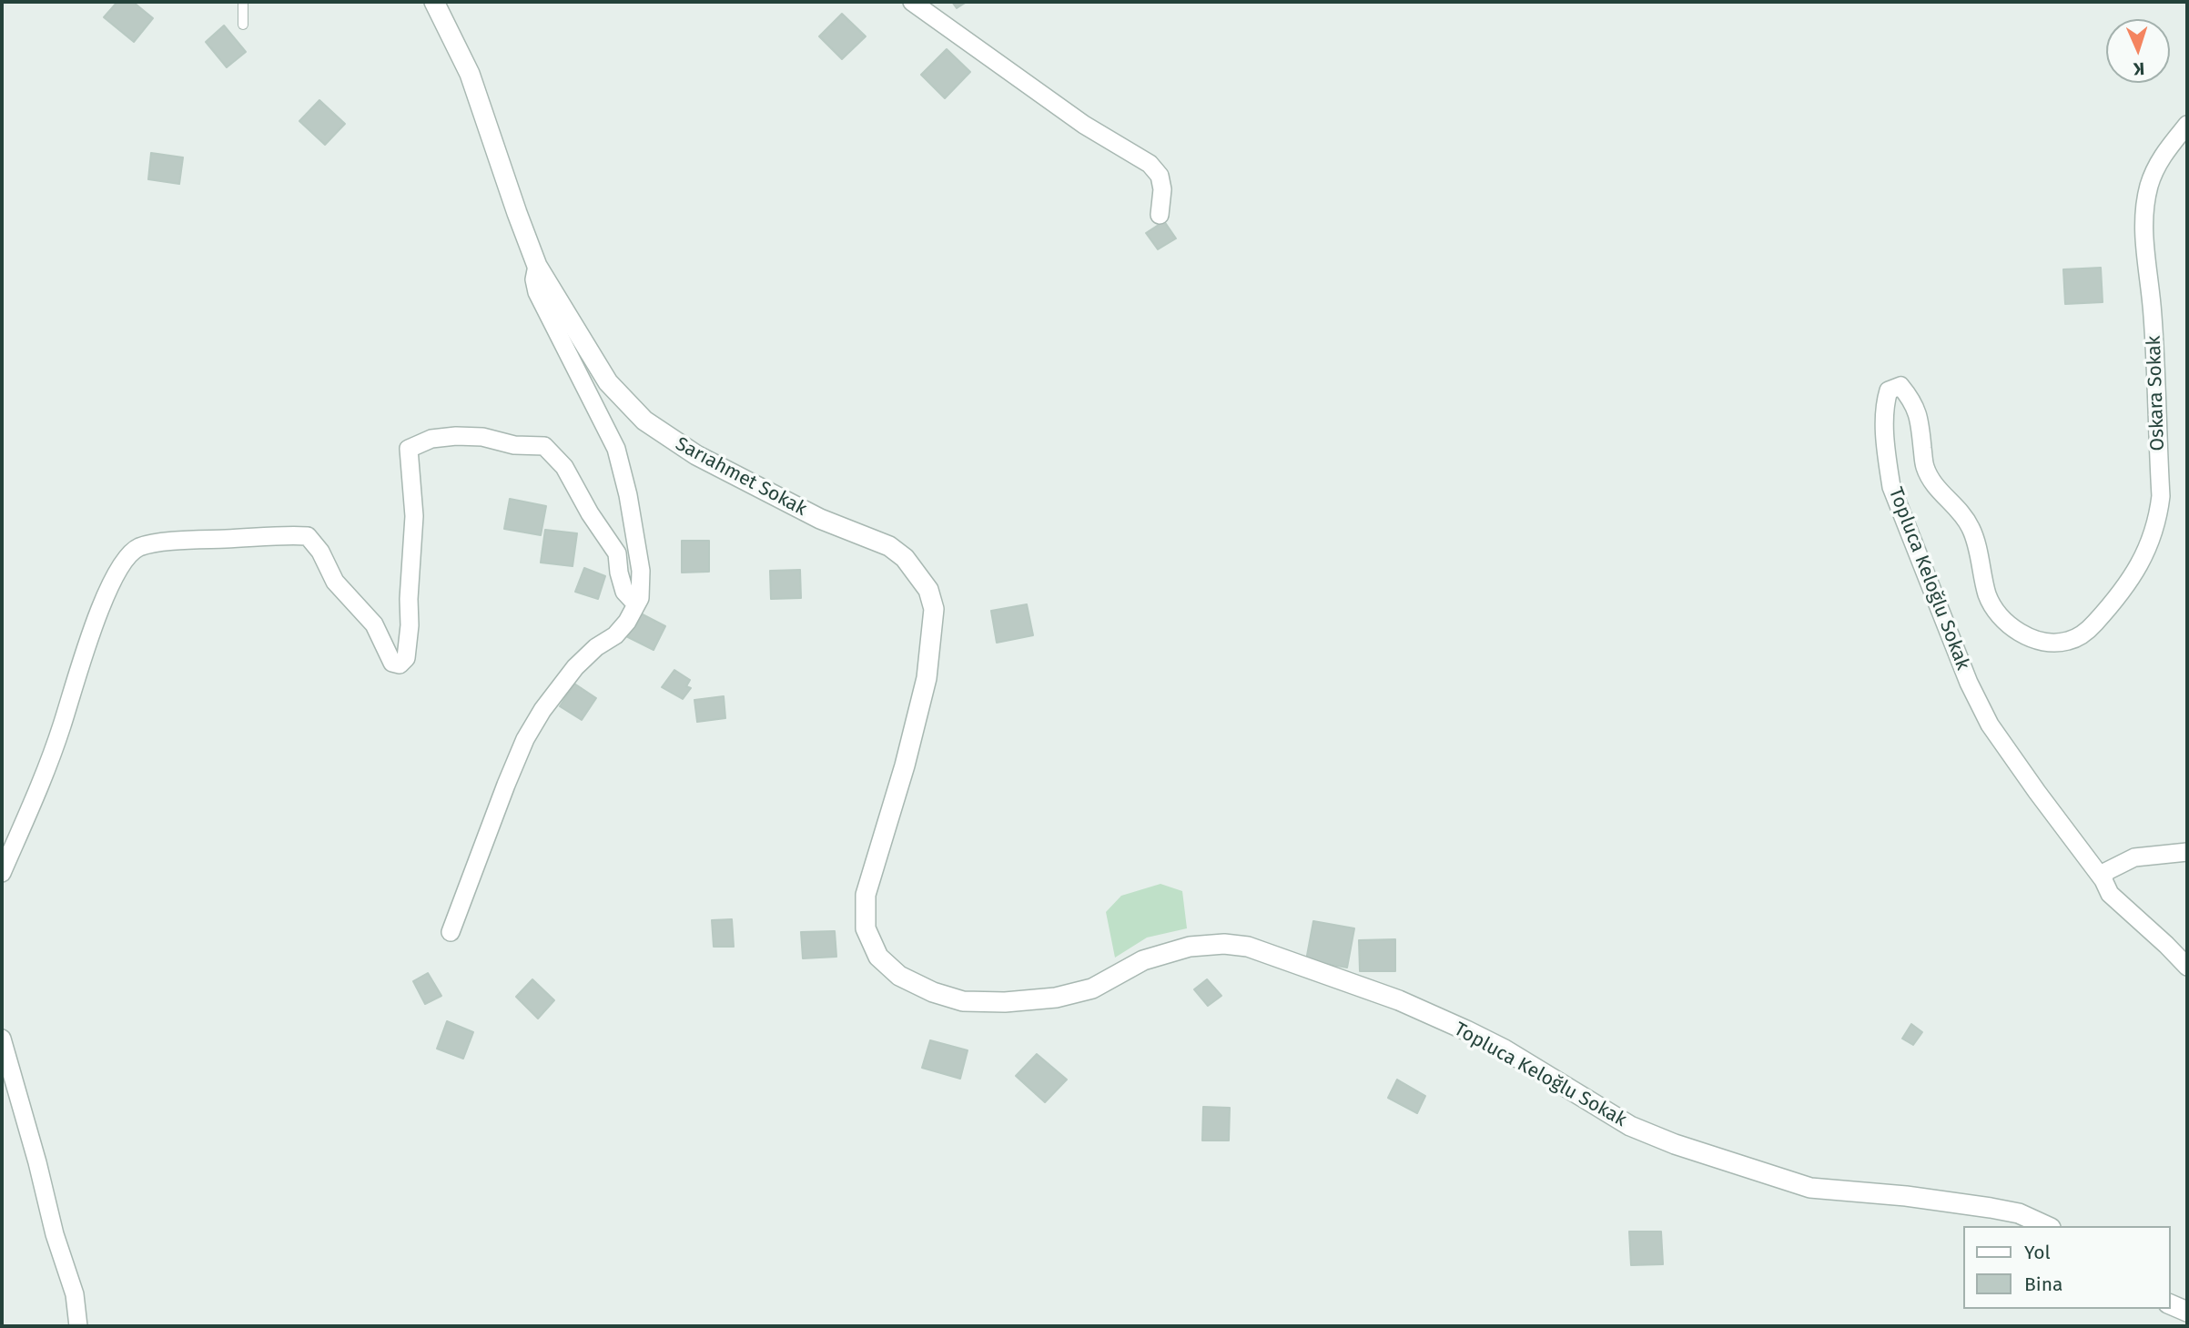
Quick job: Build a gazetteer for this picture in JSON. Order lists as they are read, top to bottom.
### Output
{
  "streets": {
    "street": ["Oskara Sokak", "Sarıahmet Sokak", "Topluca Keloğlu Sokak"]
  },
  "crossings": [
    ["Oskara Sokak", "Topluca Keloğlu Sokak"],
    ["Sarıahmet Sokak", "Topluca Keloğlu Sokak"]
  ],
  "legend": ["Yol", "Bina"],
  "north": "bottom"
}
